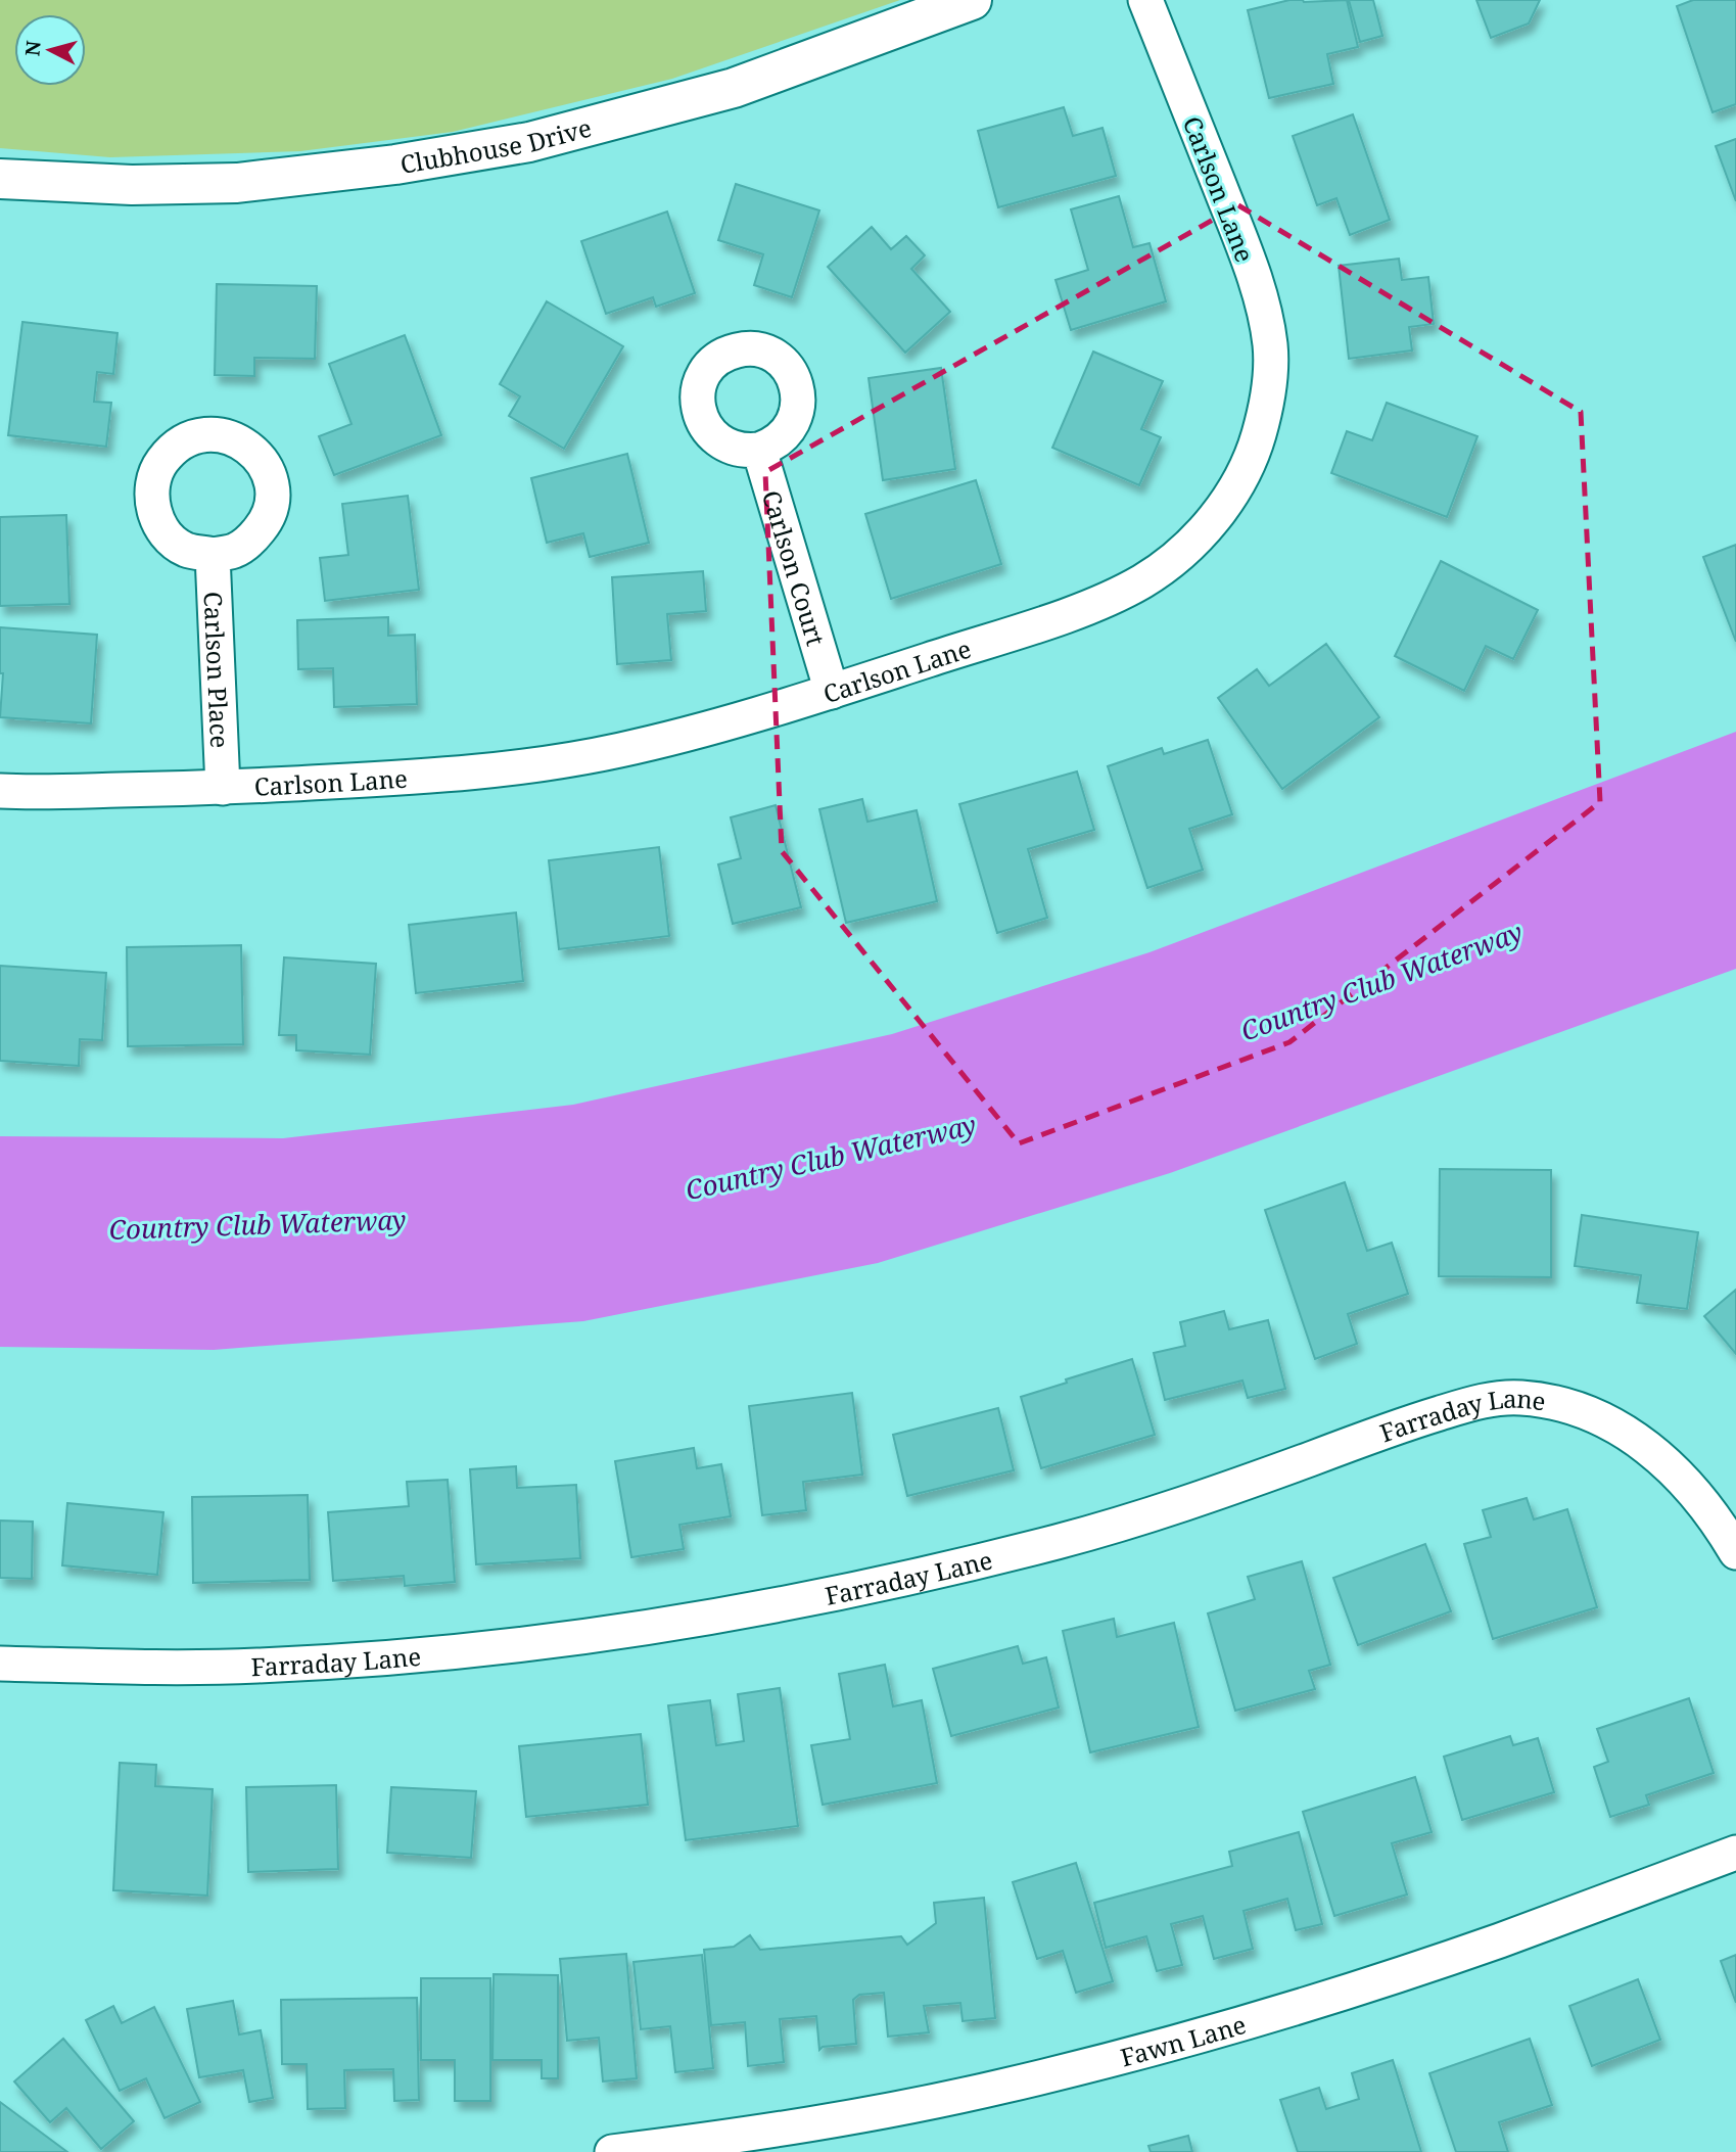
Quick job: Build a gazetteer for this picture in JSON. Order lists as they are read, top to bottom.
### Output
{
  "streets": {
    "street": [
      "Clubhouse Drive",
      "Carlson Lane",
      "Carlson Court",
      "Carlson Place",
      "Farraday Lane",
      "Fawn Lane"
    ]
  },
  "crossings": [
    ["Carlson Lane", "Carlson Court"],
    ["Carlson Lane", "Carlson Place"]
  ],
  "water": ["Country Club Waterway"],
  "north": "left"
}
